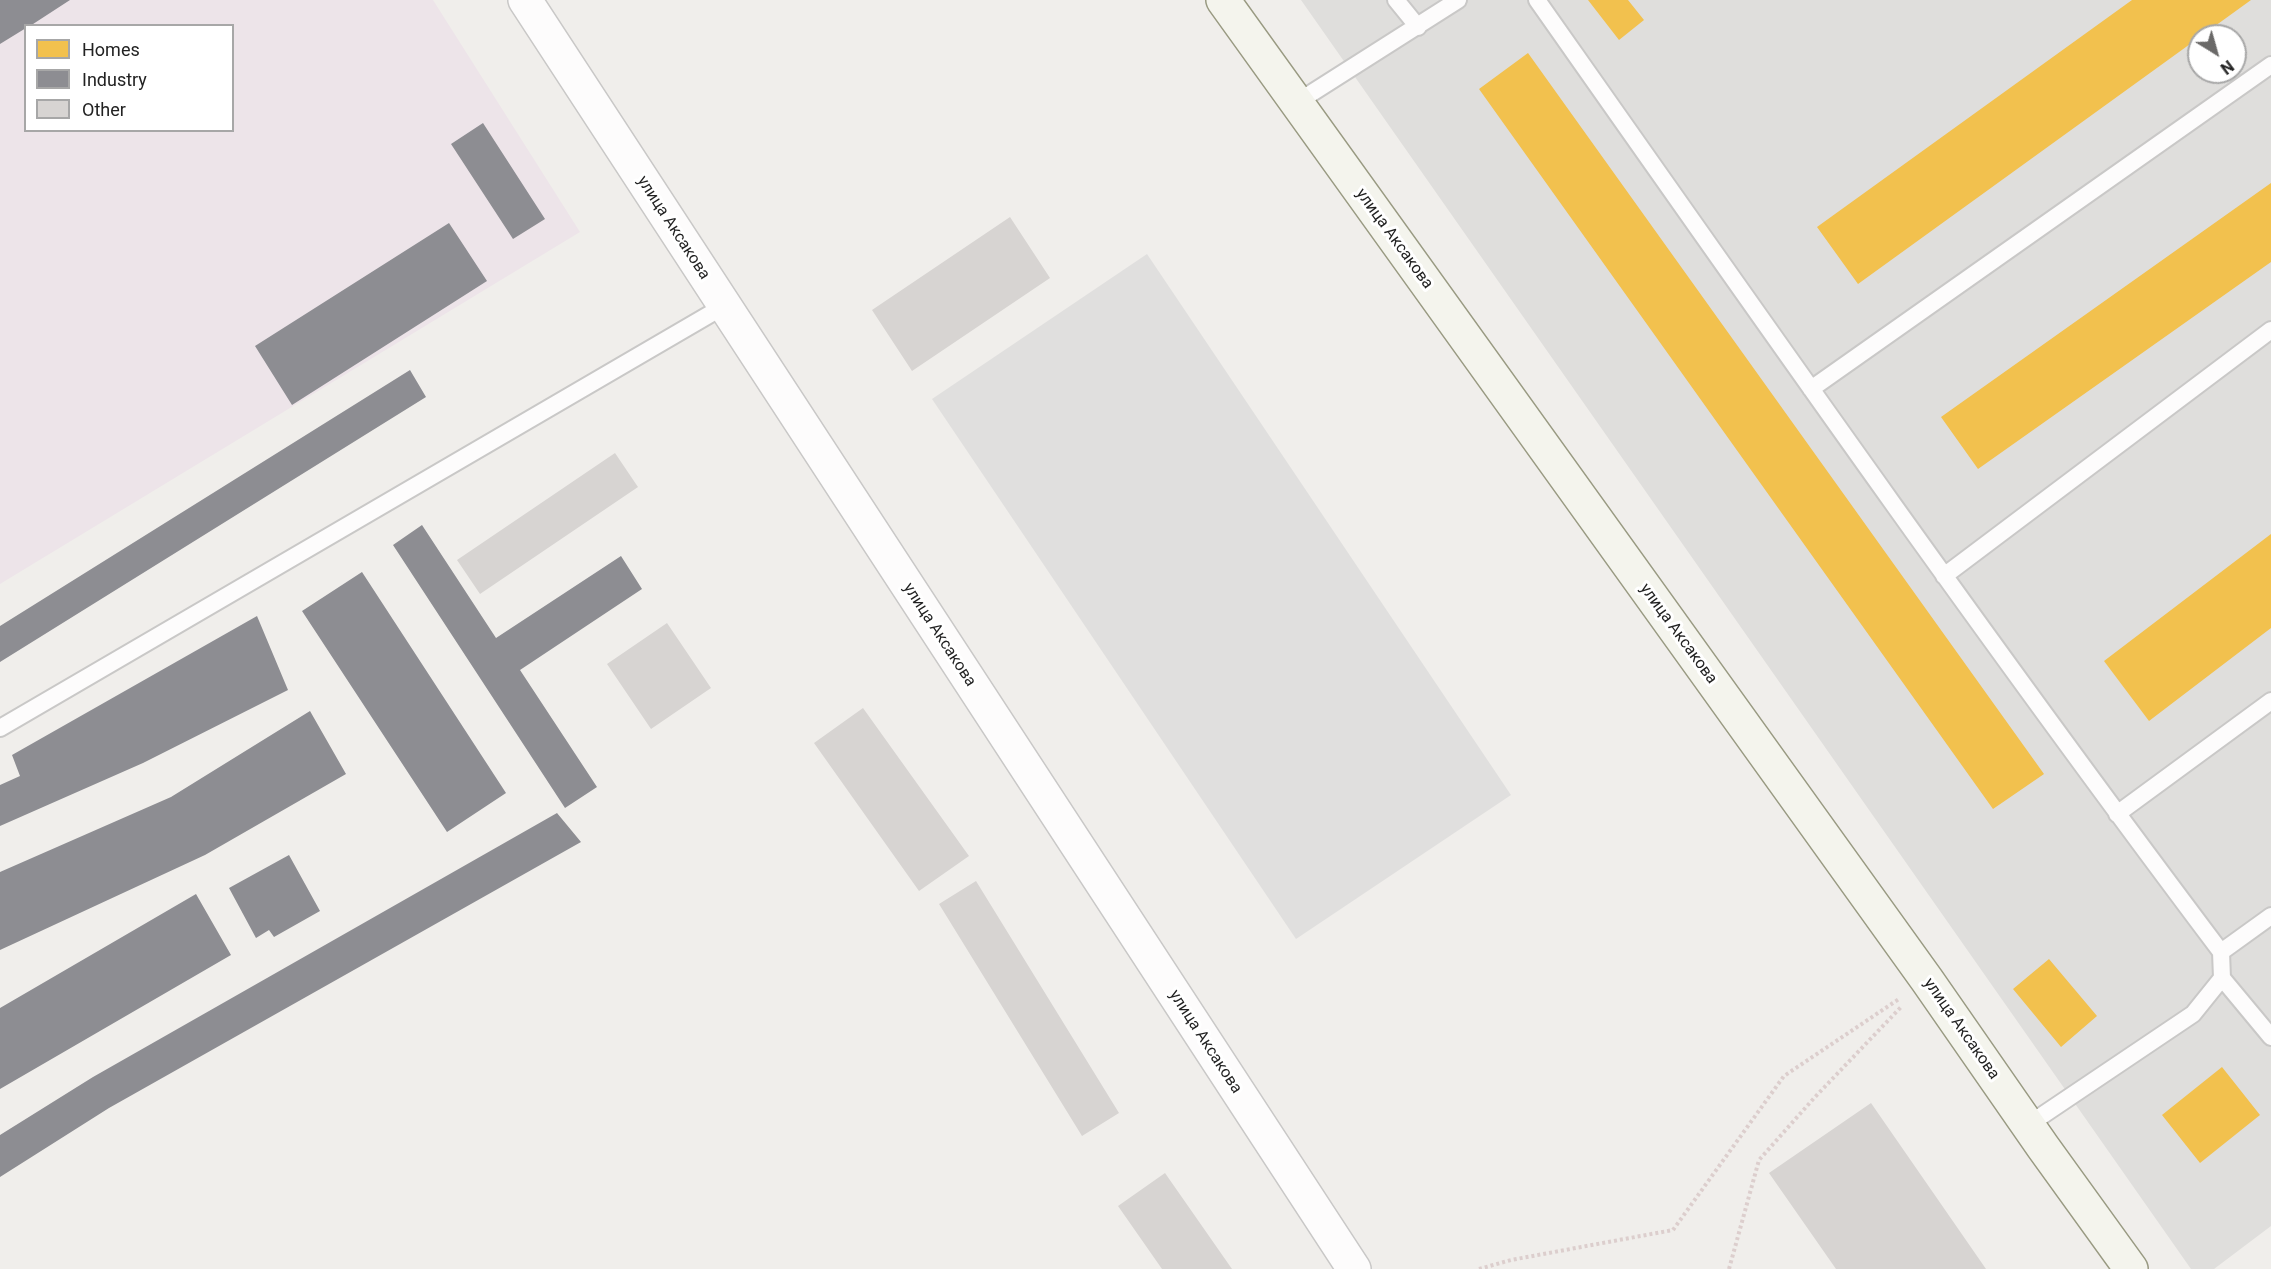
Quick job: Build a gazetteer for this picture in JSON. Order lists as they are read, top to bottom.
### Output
{
  "streets": {
    "main road": ["улица Аксакова"]
  },
  "legend": ["Homes", "Industry", "Other"],
  "north": "bottom right"
}
